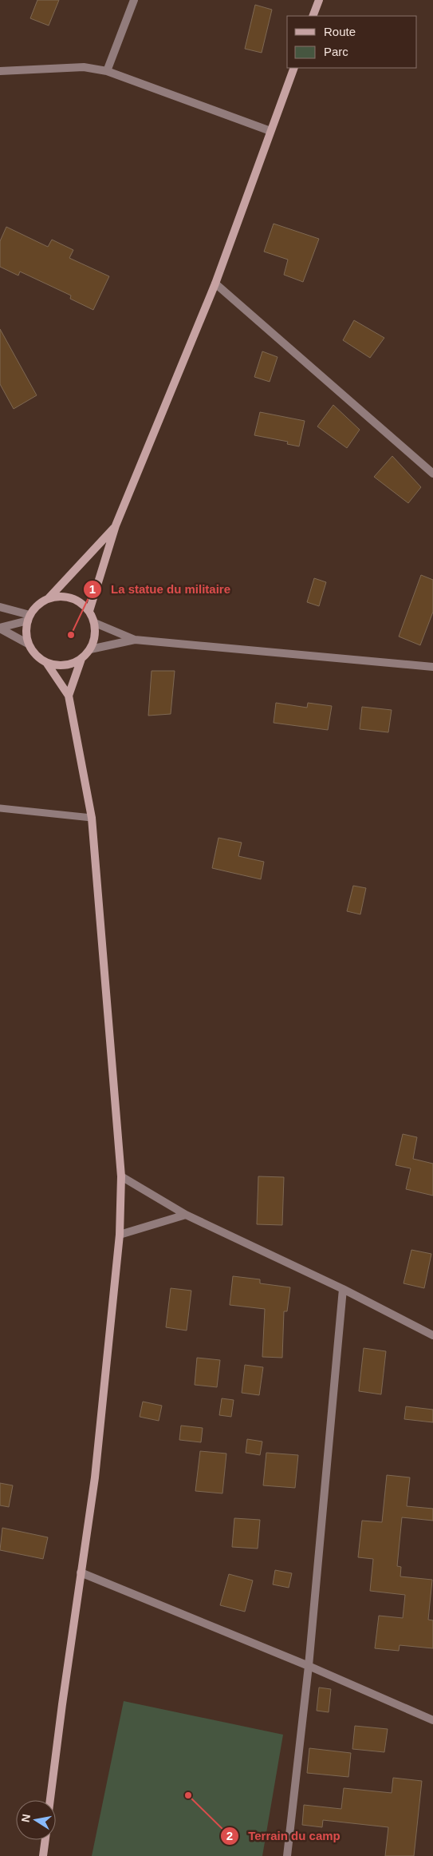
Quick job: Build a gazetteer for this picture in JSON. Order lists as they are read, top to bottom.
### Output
{
  "places": ["La statue du militaire", "Terrain du camp"],
  "legend": ["Route", "Parc"],
  "north": "left"
}
